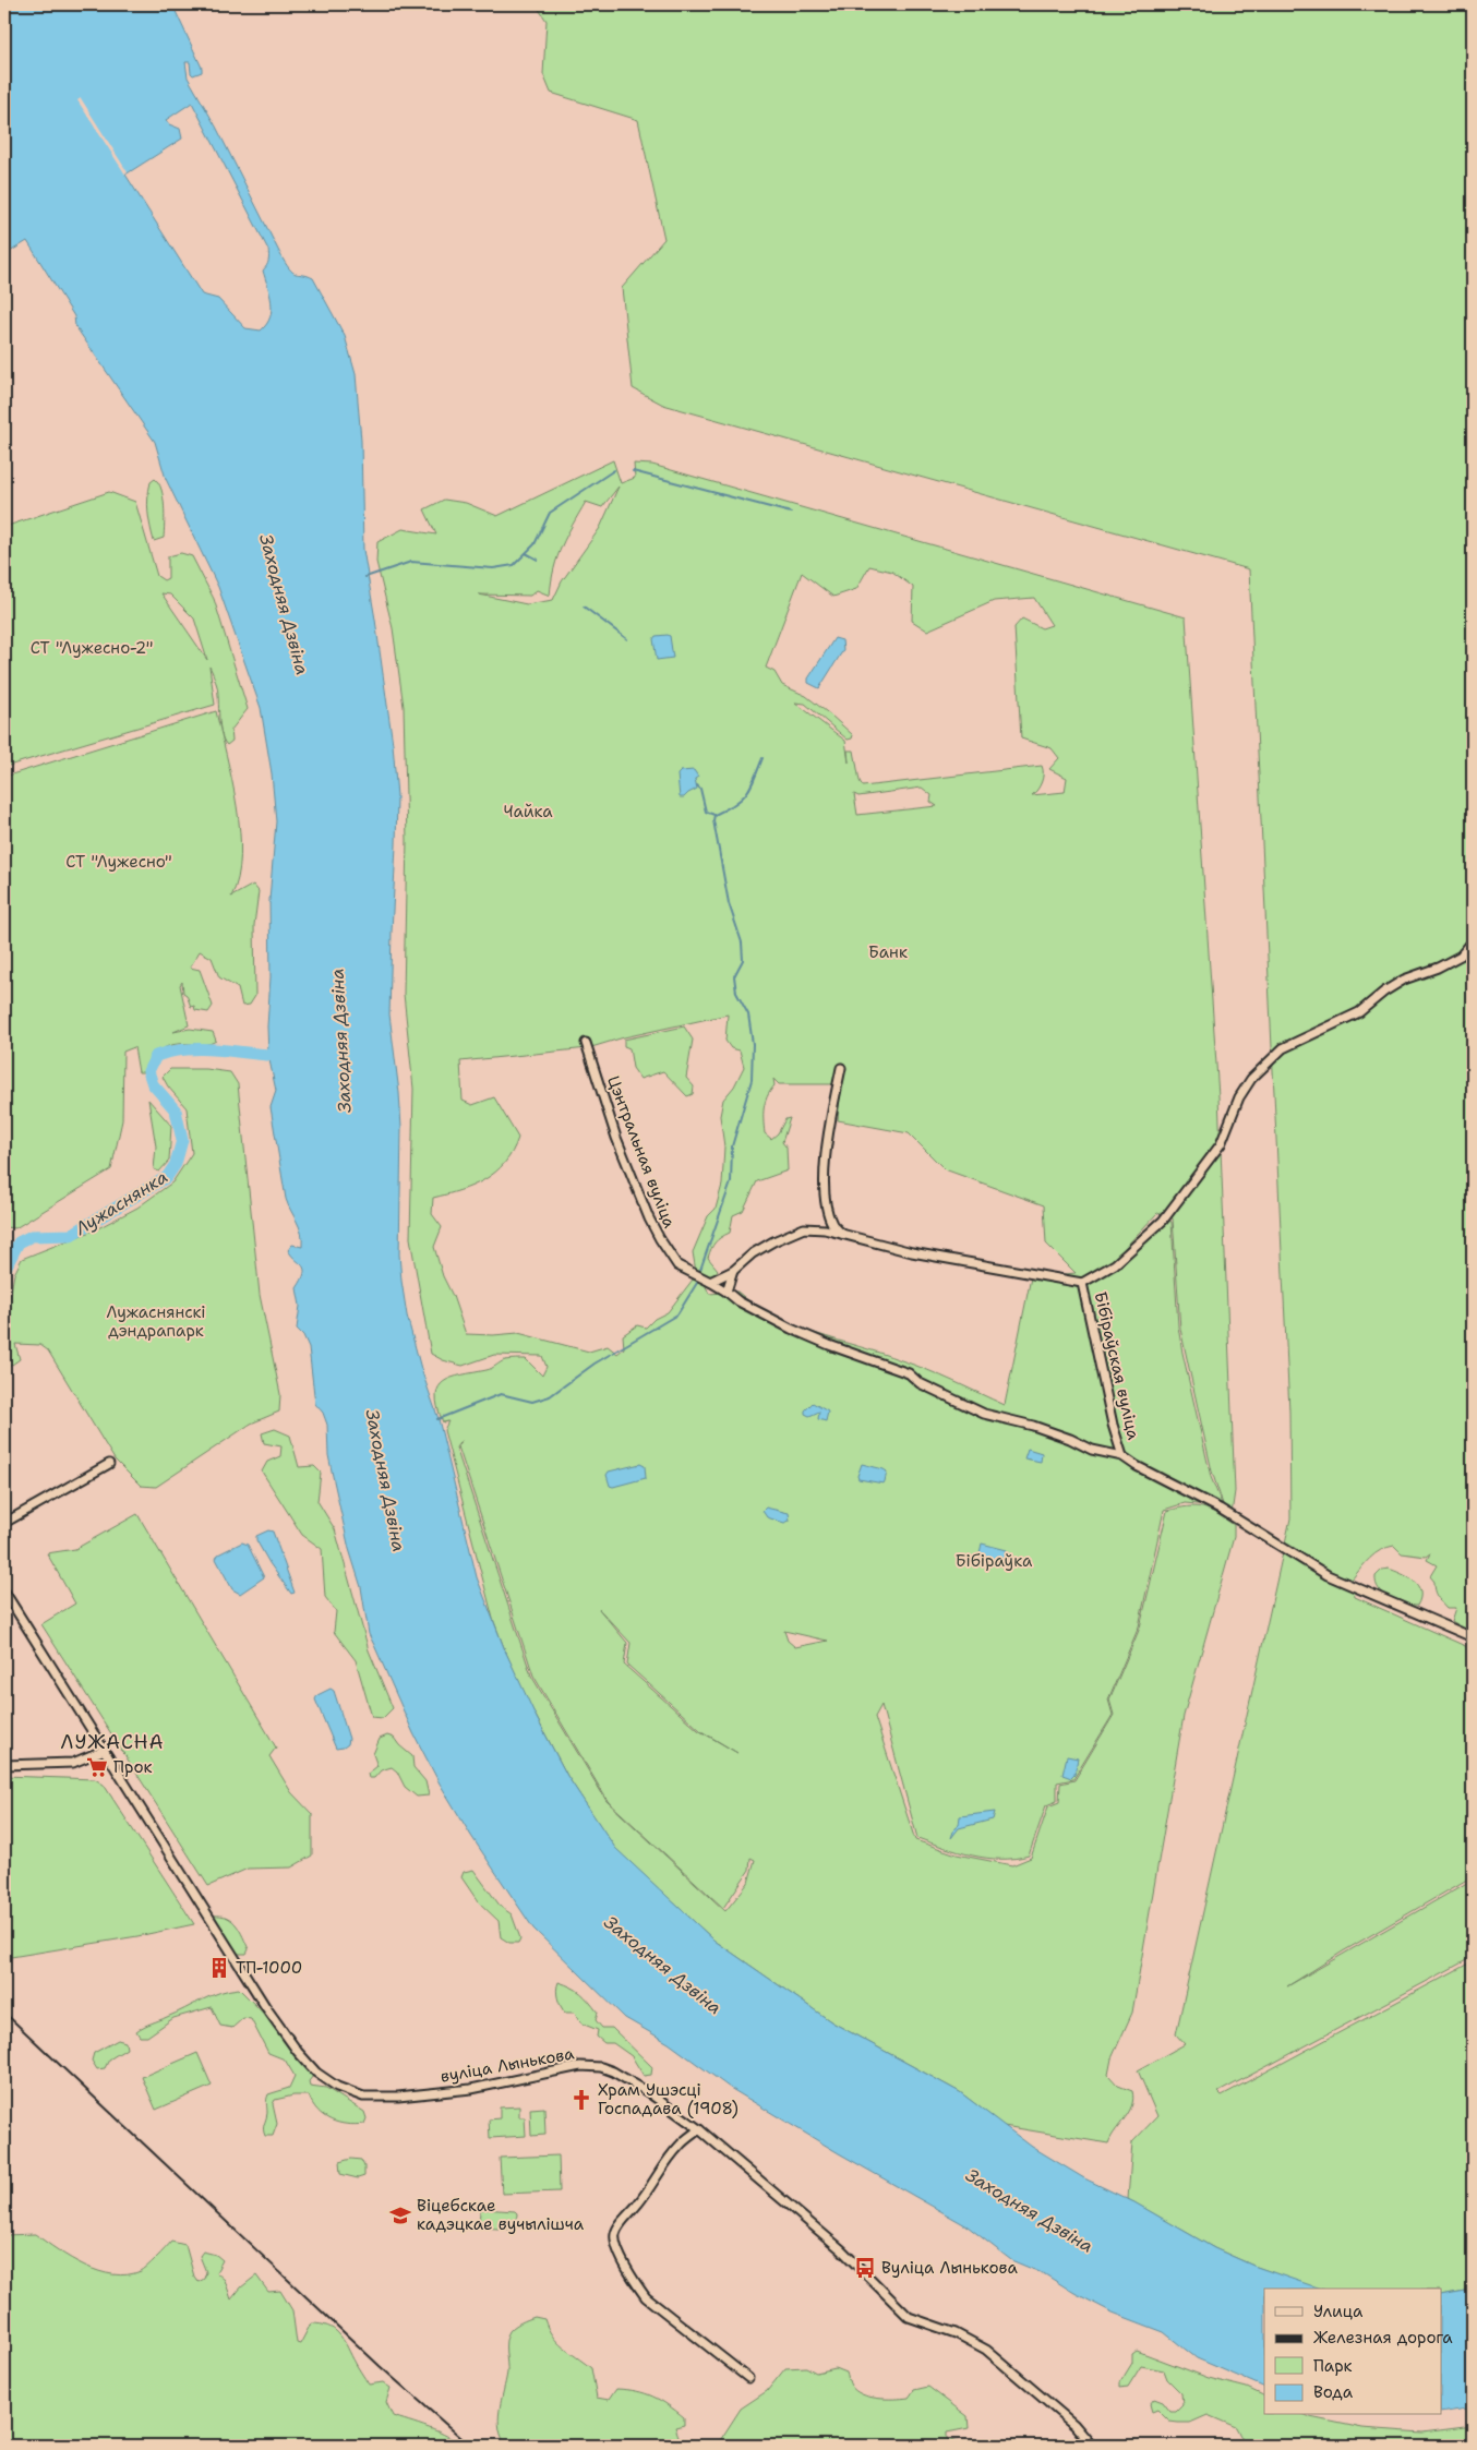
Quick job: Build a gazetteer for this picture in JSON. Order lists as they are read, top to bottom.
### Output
{
  "streets": {
    "street": ["Цэнтральная вуліца", "Бібіраўская вуліца", "вуліца Лынькова"]
  },
  "crossings": [
    ["Цэнтральная вуліца", "Бібіраўская вуліца"]
  ],
  "districts": ["ЛУЖАСНА"],
  "water": ["Заходняя Дзвіна", "Лужаснянка"],
  "parks": [
    "СТ \"Лужесно-2\"",
    "Чайка",
    "СТ \"Лужесно\"",
    "Банк",
    "Лужаснянскі дэндрапарк",
    "Бібіраўка"
  ],
  "places": {
    "supermarket": ["Прок"],
    "building": ["ТП-1000"],
    "church": ["Храм Ушэсці Госпадава (1908)"],
    "school or university": ["Віцебскае кадэцкае вучылішча"],
    "bus stop": ["Вуліца Лынькова"]
  },
  "legend": [
    "Улица",
    "Железная дорога",
    "Парк",
    "Вода"
  ]
}
